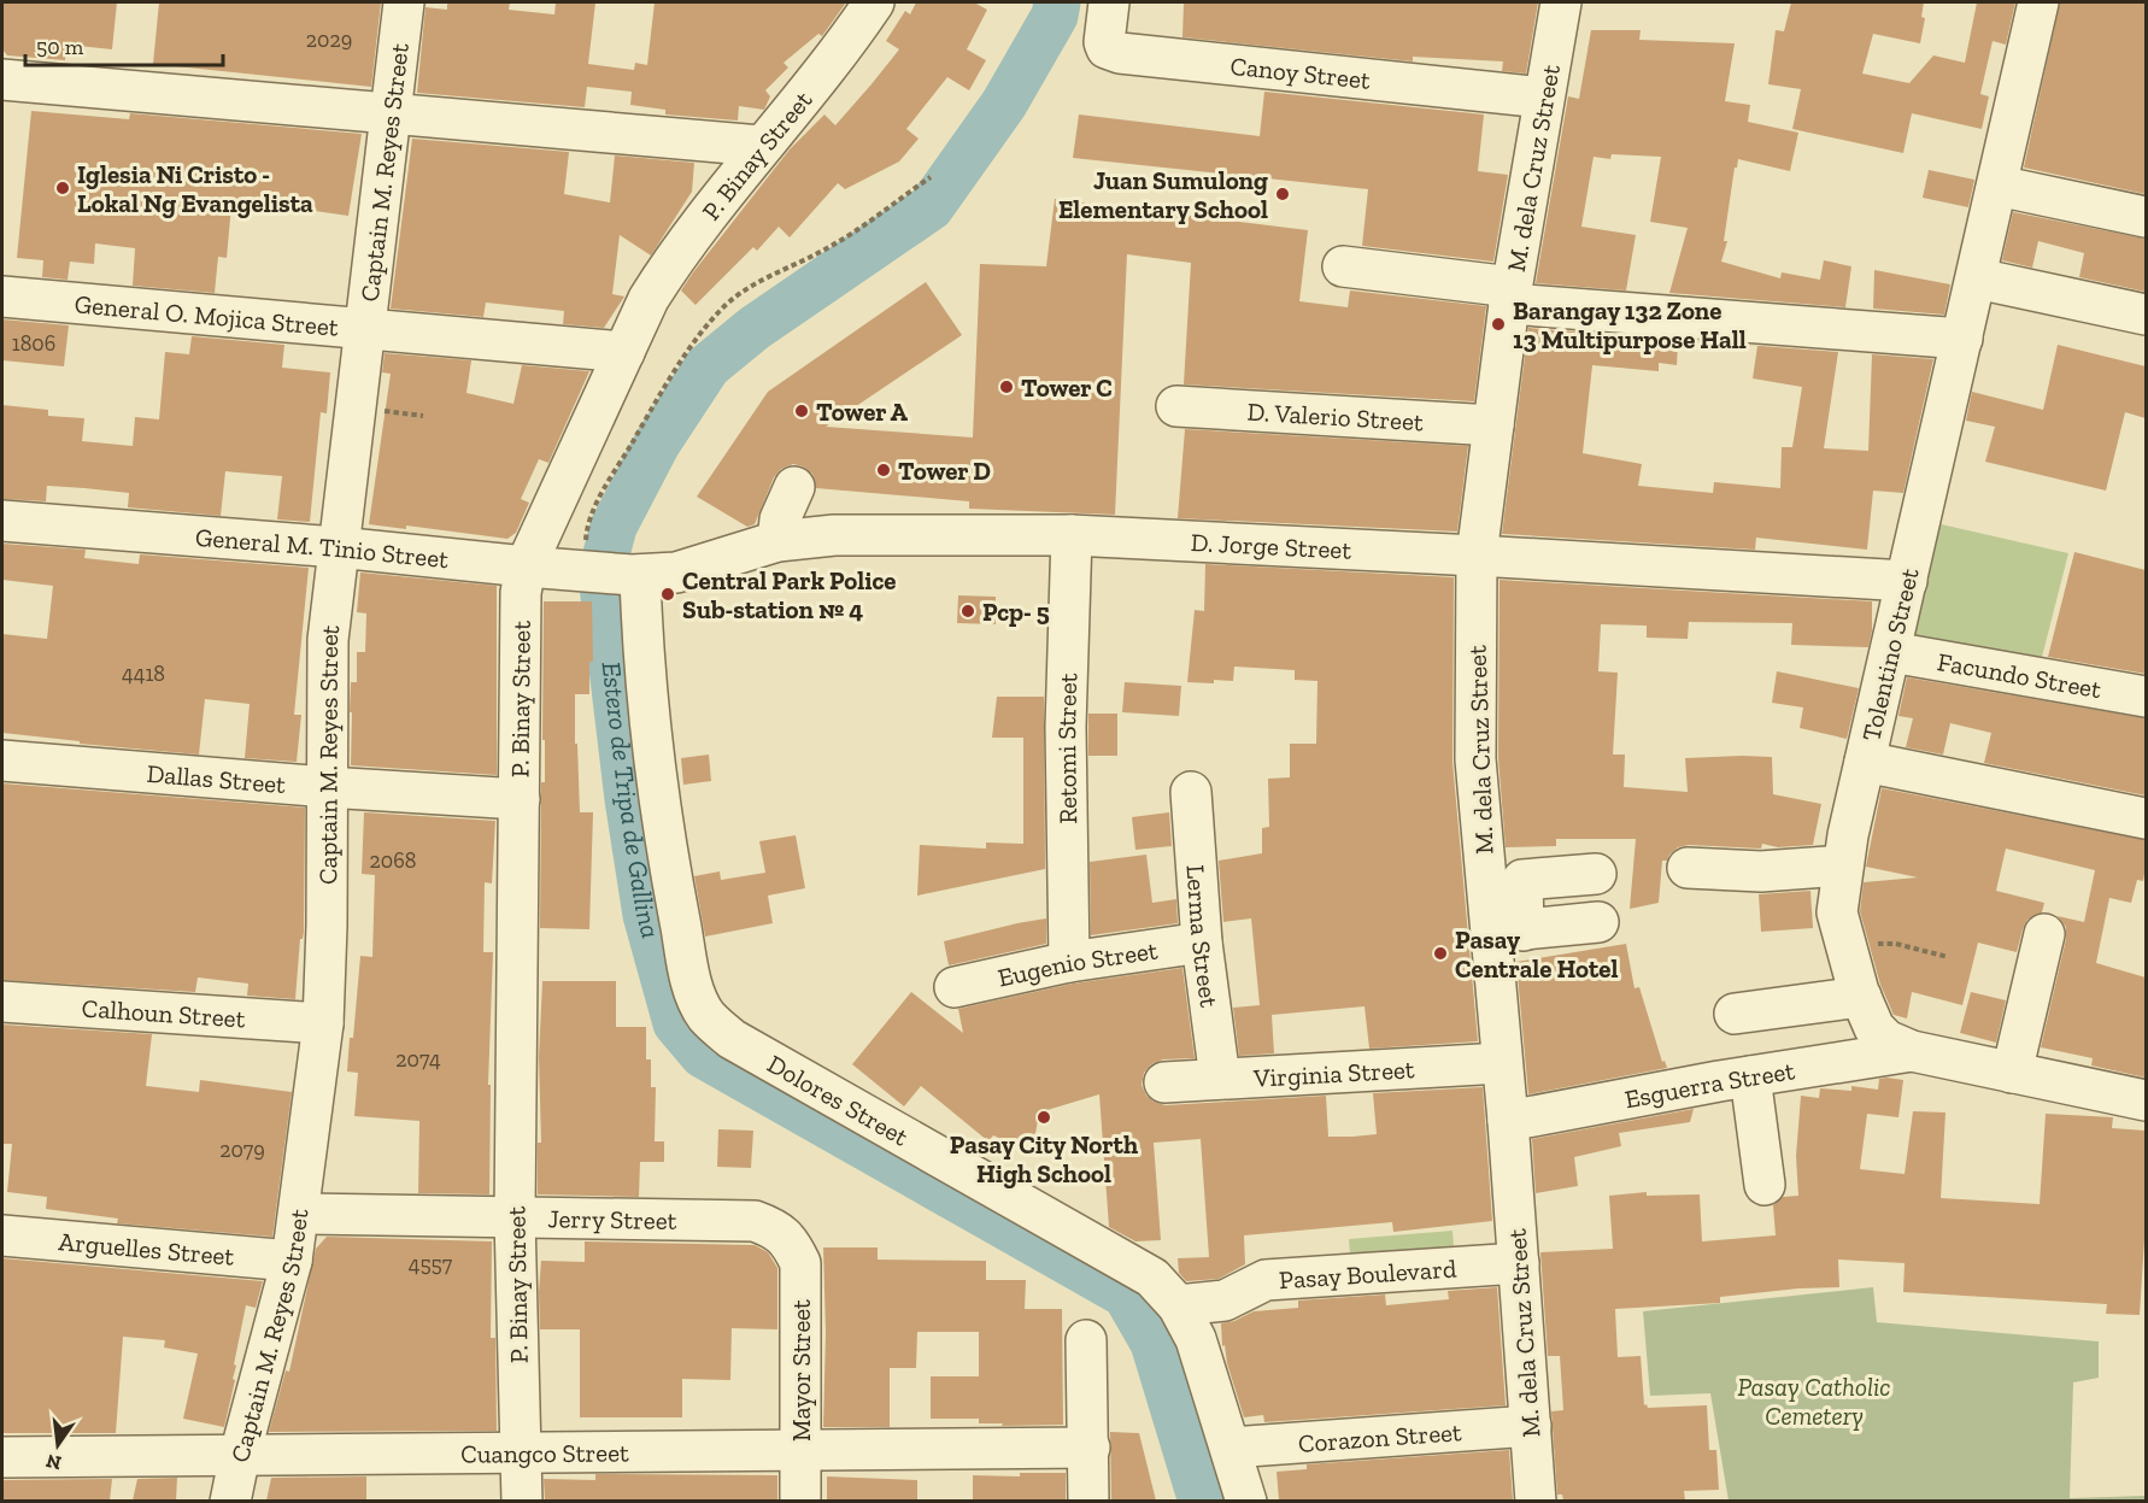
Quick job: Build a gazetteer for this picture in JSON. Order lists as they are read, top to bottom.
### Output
{
  "streets": {
    "street": [
      "Canoy Street",
      "P. Binay Street",
      "M. dela Cruz Street",
      "Captain M. Reyes Street",
      "General O. Mojica Street",
      "D. Valerio Street",
      "D. Jorge Street",
      "General M. Tinio Street",
      "Tolentino Street",
      "Facundo Street",
      "Retomi Street",
      "Dallas Street",
      "Lerma Street",
      "Eugenio Street",
      "Calhoun Street",
      "Virginia Street",
      "Esguerra Street",
      "Dolores Street",
      "Jerry Street",
      "Arguelles Street",
      "Pasay Boulevard",
      "Mayor Street",
      "Corazon Street",
      "Cuangco Street"
    ]
  },
  "crossings": [
    ["Canoy Street", "M. dela Cruz Street"],
    ["P. Binay Street", "General O. Mojica Street"],
    ["P. Binay Street", "General M. Tinio Street"],
    ["P. Binay Street", "Dallas Street"],
    ["P. Binay Street", "Jerry Street"],
    ["P. Binay Street", "Cuangco Street"],
    ["M. dela Cruz Street", "D. Valerio Street"],
    ["M. dela Cruz Street", "D. Jorge Street"],
    ["M. dela Cruz Street", "Virginia Street"],
    ["M. dela Cruz Street", "Esguerra Street"],
    ["M. dela Cruz Street", "Pasay Boulevard"],
    ["M. dela Cruz Street", "Corazon Street"],
    ["Captain M. Reyes Street", "General O. Mojica Street"],
    ["Captain M. Reyes Street", "General M. Tinio Street"],
    ["Captain M. Reyes Street", "Dallas Street"],
    ["Captain M. Reyes Street", "Calhoun Street"],
    ["Captain M. Reyes Street", "Jerry Street"],
    ["Captain M. Reyes Street", "Arguelles Street"],
    ["Captain M. Reyes Street", "Cuangco Street"],
    ["D. Jorge Street", "General M. Tinio Street"],
    ["D. Jorge Street", "Tolentino Street"],
    ["D. Jorge Street", "Retomi Street"],
    ["D. Jorge Street", "Dolores Street"],
    ["General M. Tinio Street", "Dolores Street"],
    ["Tolentino Street", "Facundo Street"],
    ["Tolentino Street", "Esguerra Street"],
    ["Retomi Street", "Eugenio Street"],
    ["Lerma Street", "Eugenio Street"],
    ["Lerma Street", "Virginia Street"],
    ["Dolores Street", "Pasay Boulevard"],
    ["Dolores Street", "Corazon Street"],
    ["Jerry Street", "Mayor Street"],
    ["Mayor Street", "Cuangco Street"]
  ],
  "water": ["Estero de Tripa de Gallina"],
  "parks": ["Pasay Catholic Cemetery"],
  "places": [
    "Iglesia Ni Cristo - Lokal Ng Evangelista",
    "Juan Sumulong Elementary School",
    "Barangay 132 Zone 13 Multipurpose Hall",
    "Tower C",
    "Tower A",
    "Tower D",
    "Central Park Police Sub-station № 4",
    "Pcp- 5",
    "Pasay Centrale Hotel",
    "Pasay City North High School"
  ],
  "house_numbers": [
    "2029",
    "1806",
    "4418",
    "2068",
    "2074",
    "2079",
    "4557"
  ],
  "scale_bar": "50 m",
  "north": "bottom"
}
